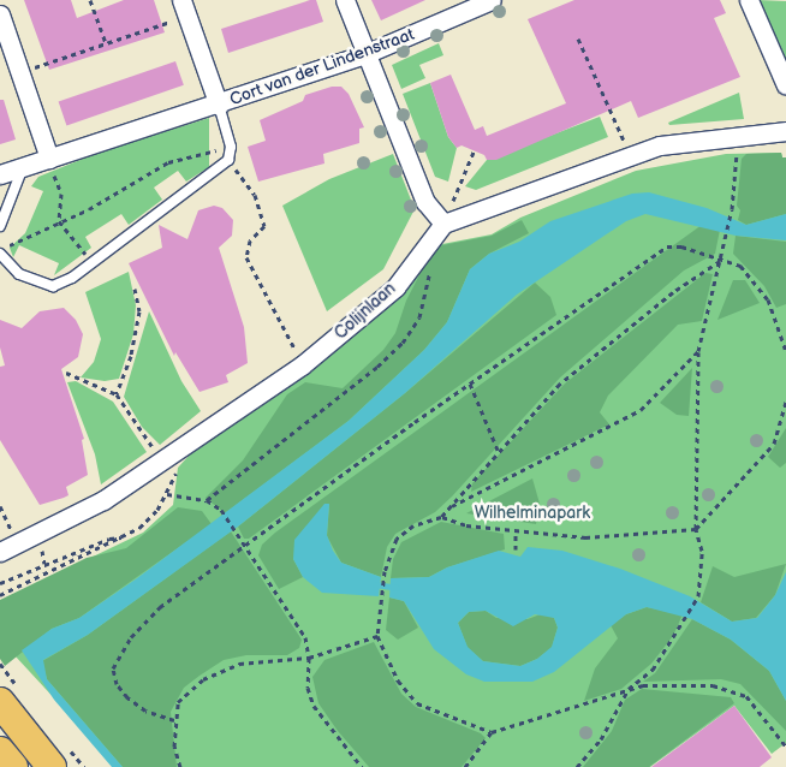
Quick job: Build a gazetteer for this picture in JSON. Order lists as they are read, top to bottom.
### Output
{
  "streets": {
    "street": ["Cort van der Lindenstraat", "Colijnlaan"]
  },
  "parks": ["Wilhelminapark"]
}
